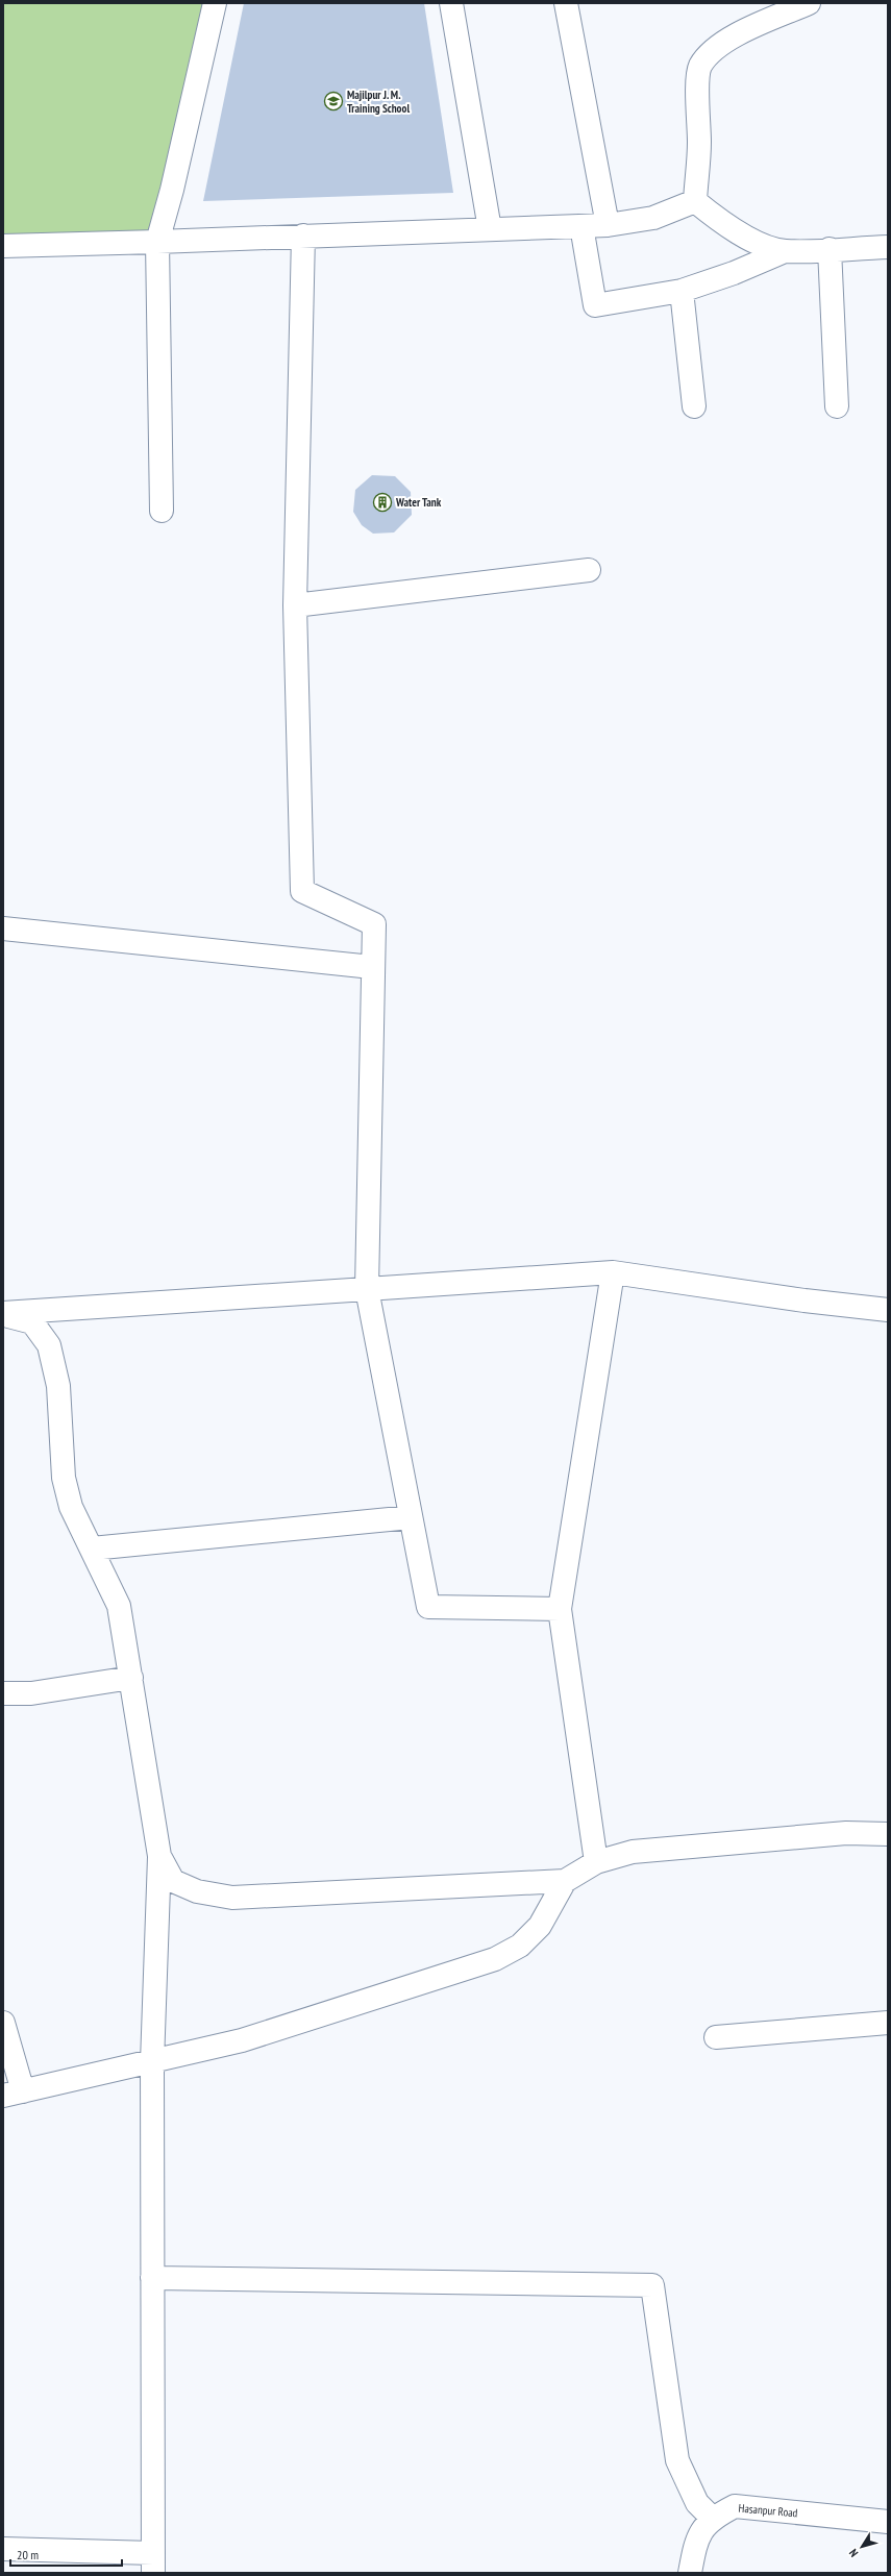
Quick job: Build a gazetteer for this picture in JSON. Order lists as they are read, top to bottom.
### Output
{
  "streets": {
    "street": ["Hasanpur Road"]
  },
  "places": {
    "school or university": ["Majilpur J. M. Training School"],
    "building": ["Water Tank"]
  },
  "scale_bar": "20 m",
  "north": "bottom left"
}
